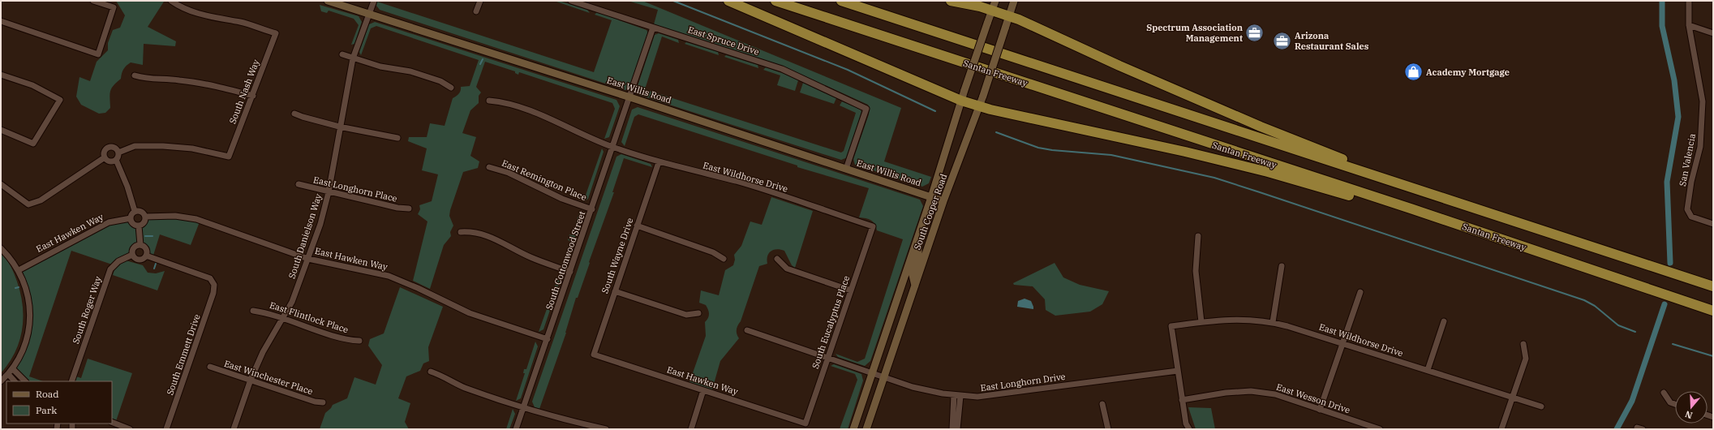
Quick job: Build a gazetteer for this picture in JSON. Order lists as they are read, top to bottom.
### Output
{
  "streets": {
    "highway": ["Santan Freeway"],
    "main road": ["East Willis Road", "South Cooper Road"],
    "street": [
      "East Spruce Drive",
      "South Nash Way",
      "San Valencia",
      "East Wildhorse Drive",
      "East Remington Place",
      "East Longhorn Place",
      "East Hawken Way",
      "South Danielson Way",
      "South Wayne Drive",
      "South Cottonwood Street",
      "South Roger Way",
      "East Flintlock Place",
      "South Eucalyptus Place",
      "South Emmett Drive",
      "East Winchester Place",
      "East Longhorn Drive",
      "East Wesson Drive"
    ]
  },
  "crossings": [
    ["East Spruce Drive", "East Willis Road"],
    ["East Spruce Drive", "South Cottonwood Street"],
    ["East Willis Road", "South Cooper Road"],
    ["East Willis Road", "South Danielson Way"],
    ["East Willis Road", "South Cottonwood Street"],
    ["East Wildhorse Drive", "South Wayne Drive"],
    ["East Wildhorse Drive", "South Cottonwood Street"],
    ["East Wildhorse Drive", "South Eucalyptus Place"],
    ["East Wildhorse Drive", "East Longhorn Drive"],
    ["East Remington Place", "South Cottonwood Street"],
    ["East Longhorn Place", "South Danielson Way"],
    ["South Cooper Road", "East Longhorn Drive"],
    ["East Hawken Way", "South Danielson Way"],
    ["East Hawken Way", "South Wayne Drive"],
    ["East Hawken Way", "South Cottonwood Street"],
    ["East Hawken Way", "South Eucalyptus Place"],
    ["South Danielson Way", "East Flintlock Place"],
    ["South Danielson Way", "East Winchester Place"],
    ["South Roger Way", "South Emmett Drive"]
  ],
  "places": {
    "office": ["Spectrum Association Management", "Arizona Restaurant Sales"],
    "shop": ["Academy Mortgage"]
  },
  "legend": ["Road", "Park"],
  "north": "bottom"
}
